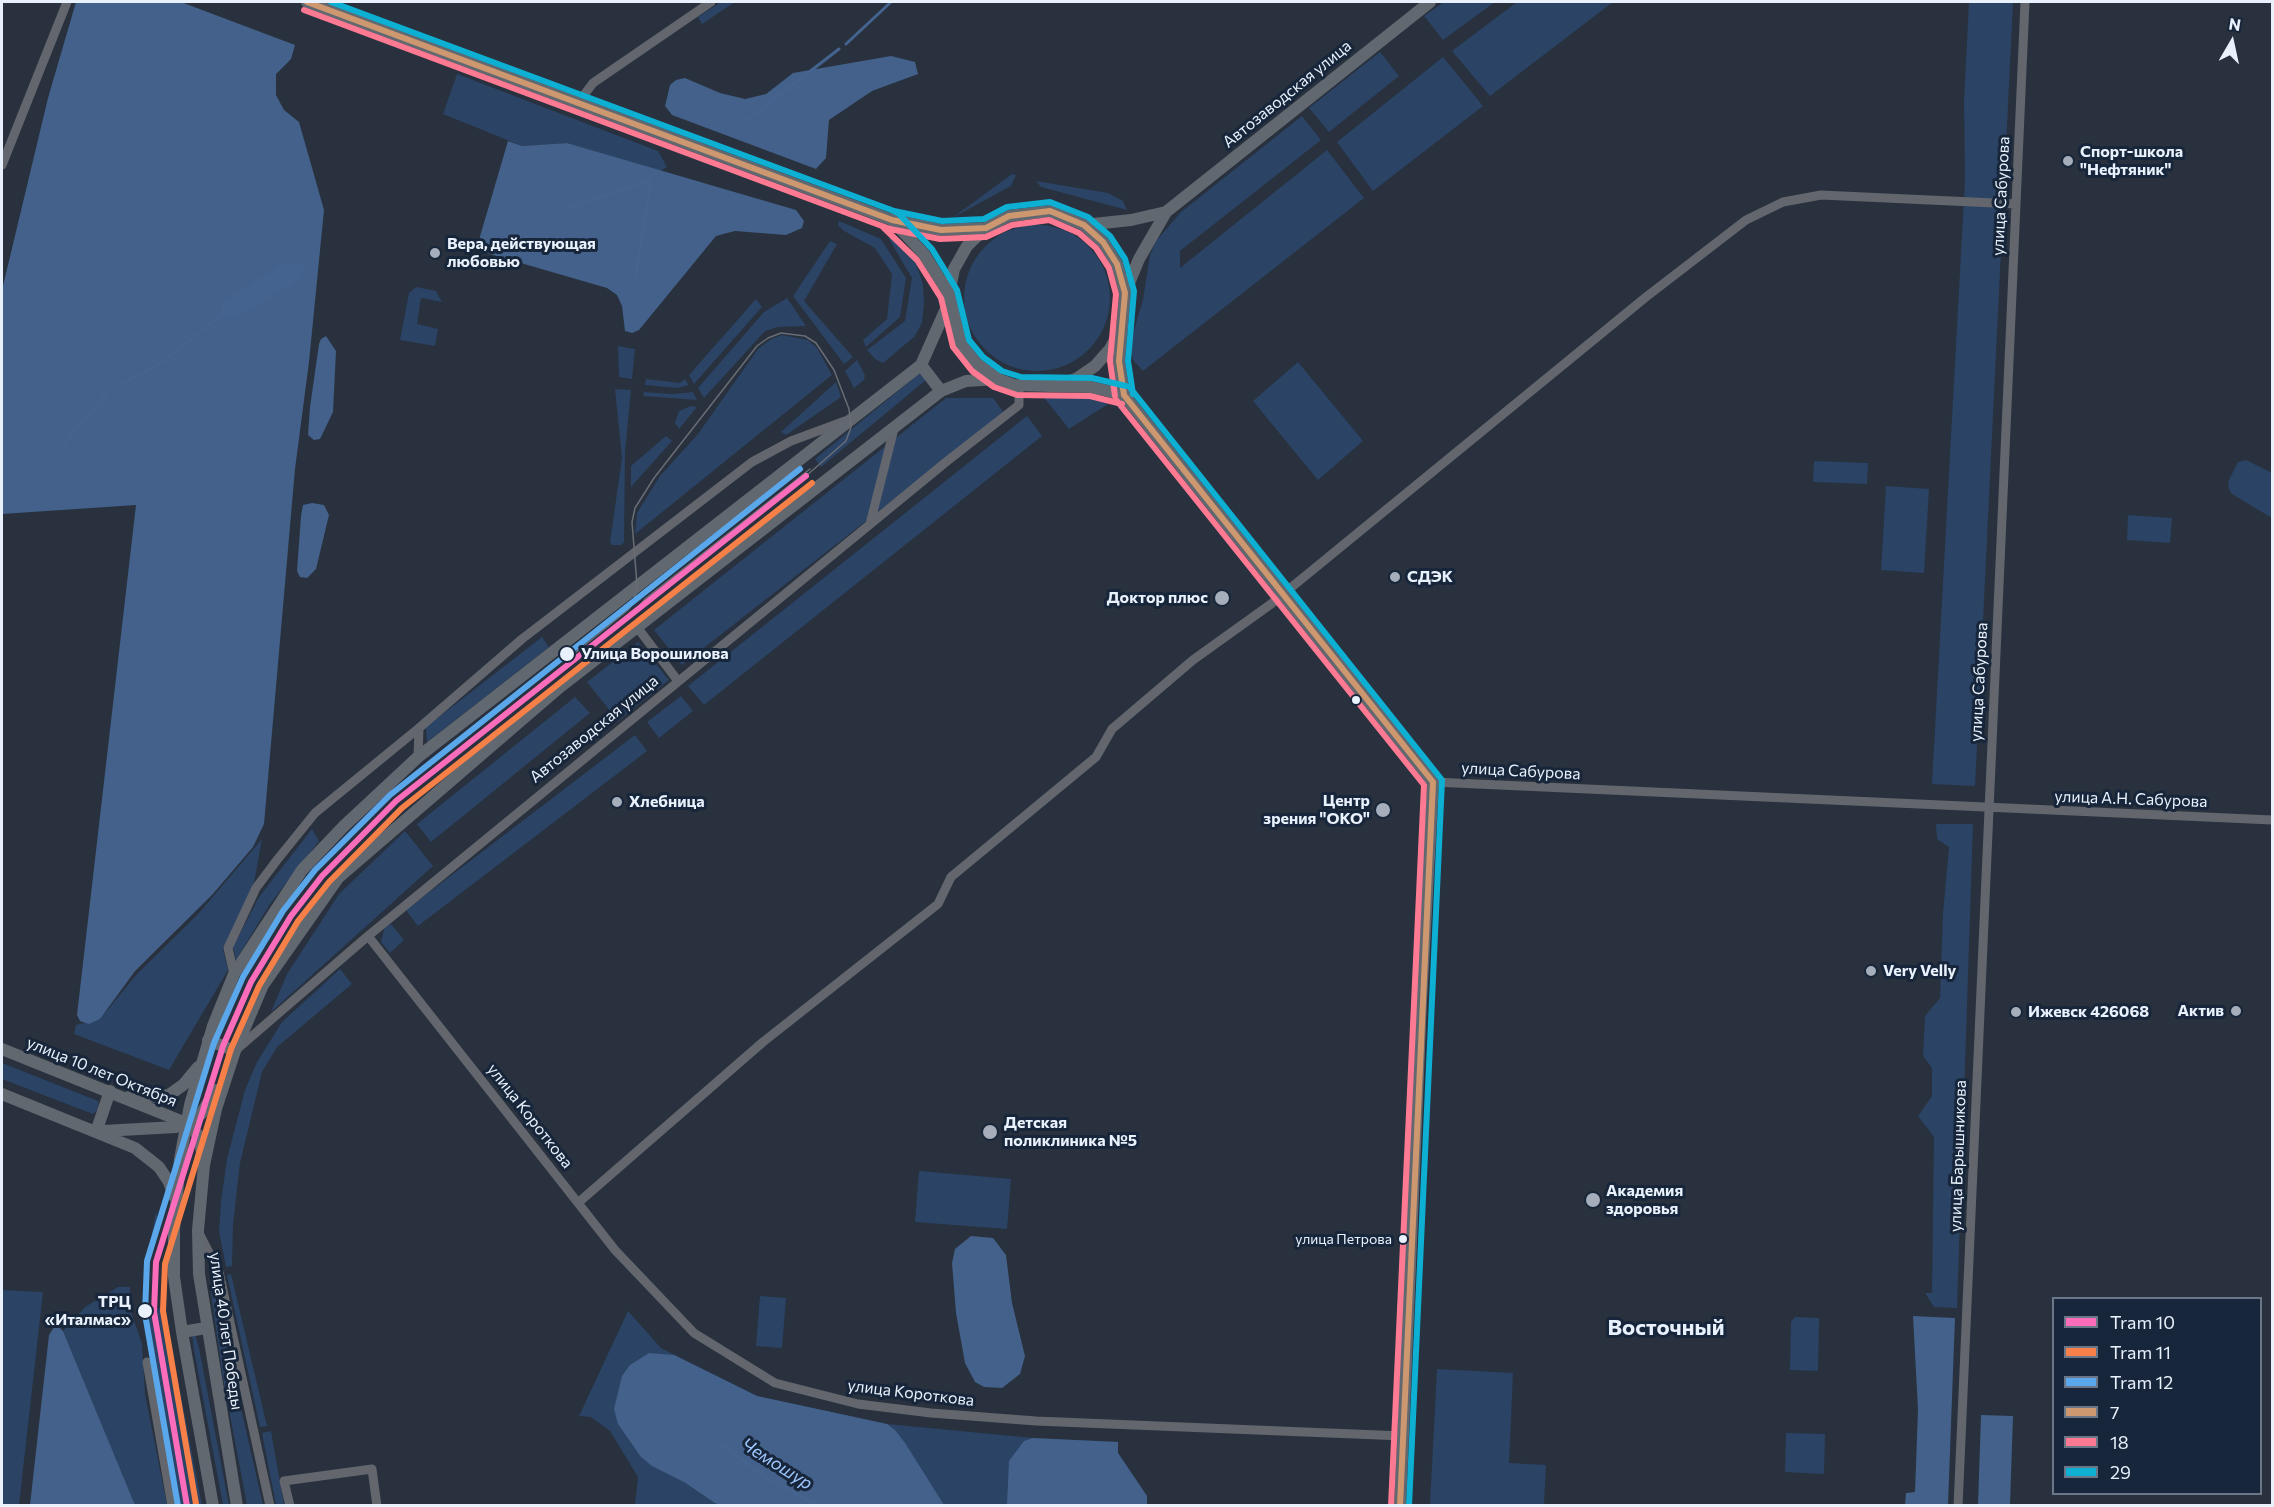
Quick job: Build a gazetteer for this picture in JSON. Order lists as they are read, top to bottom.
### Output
{
  "streets": {
    "main road": ["Автозаводская улица", "улица 10 лет Октября", "улица 40 лет Победы"],
    "street": [
      "улица Сабурова",
      "улица А.Н. Сабурова",
      "улица Короткова",
      "улица Барышникова"
    ]
  },
  "crossings": [
    ["Автозаводская улица", "улица Короткова"],
    ["улица Сабурова", "улица А.Н. Сабурова"],
    ["улица Сабурова", "улица Барышникова"],
    ["улица А.Н. Сабурова", "улица Барышникова"],
    ["улица 10 лет Октября", "улица 40 лет Победы"]
  ],
  "districts": ["Восточный"],
  "water": ["Чемошур"],
  "places": [
    "Спорт-школа \"Нефтяник\"",
    "Вера, действующая любовью",
    "СДЭК",
    "Доктор плюс",
    "Улица Ворошилова",
    "Хлебница",
    "Центр зрения \"ОКО\"",
    "Very Velly",
    "Актив",
    "Ижевск 426068",
    "Детская поликлиника №5",
    "Академия здоровья",
    "улица Петрова",
    "ТРЦ «Италмас»"
  ],
  "lines": [
    "transit line 7",
    "transit line 29",
    "transit line 18",
    "tram line 12",
    "tram line 10",
    "tram line 11"
  ],
  "legend": [
    "Tram 10",
    "Tram 11",
    "Tram 12",
    "7",
    "18",
    "29"
  ],
  "north": "top"
}
